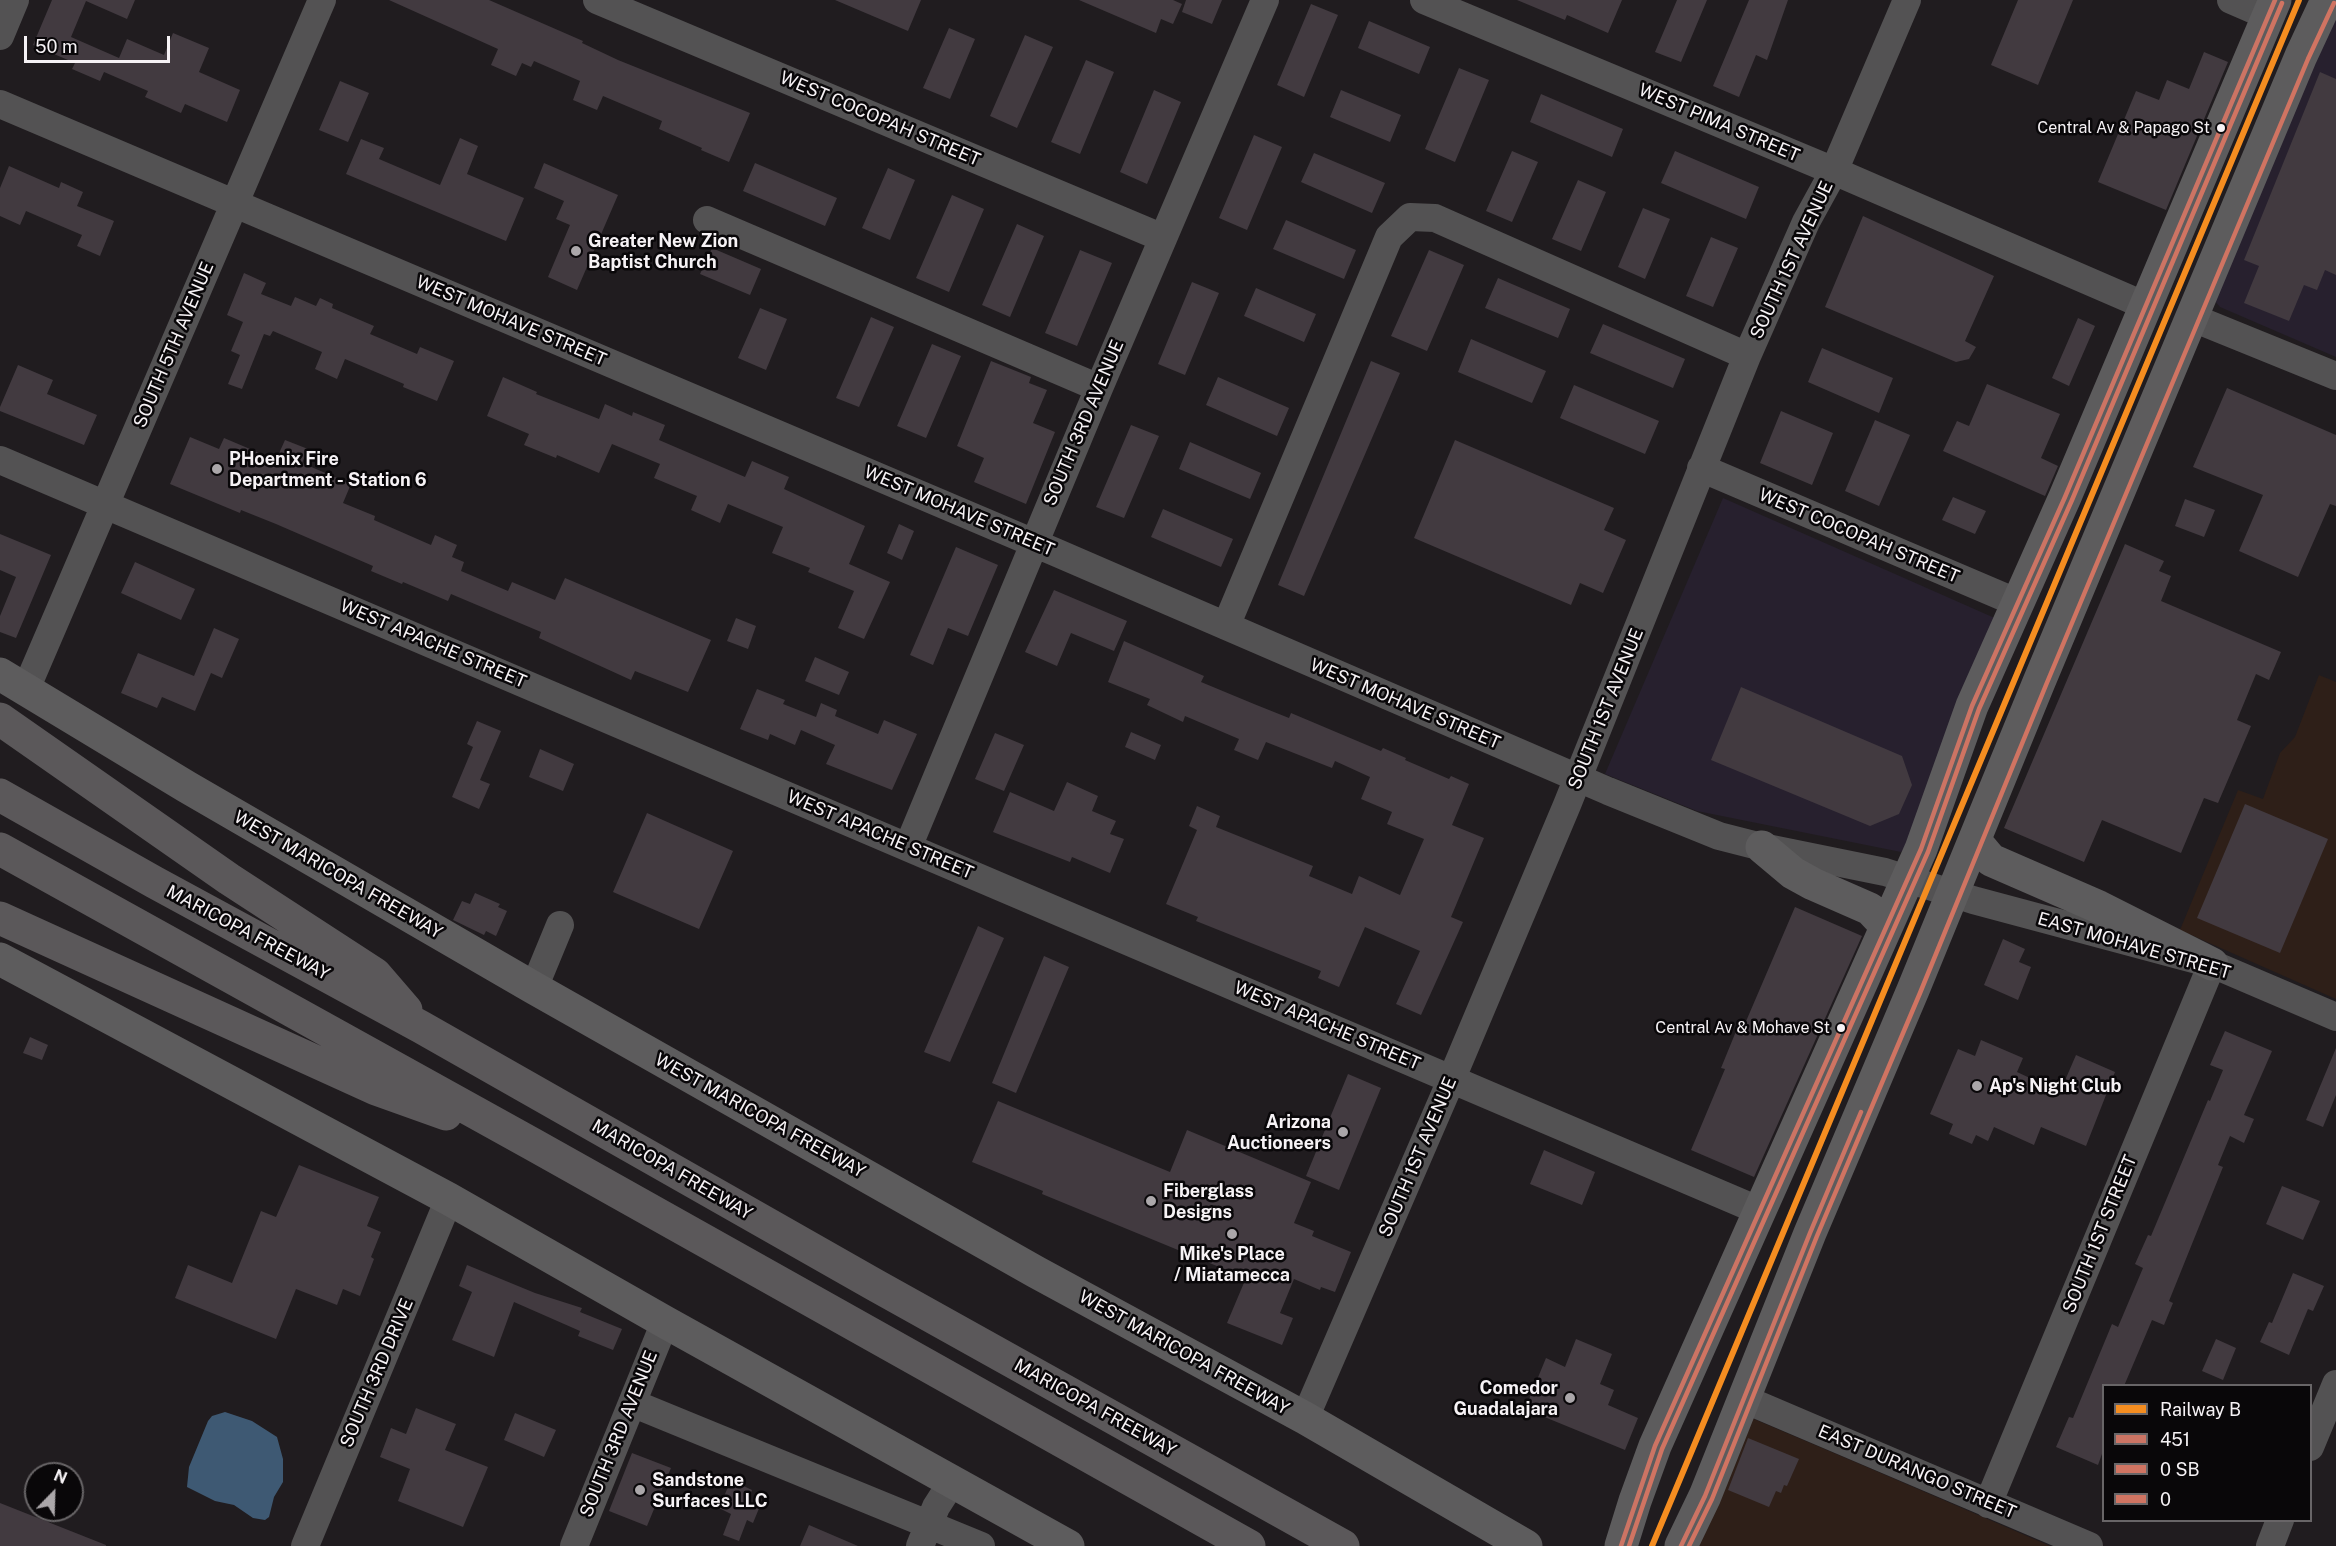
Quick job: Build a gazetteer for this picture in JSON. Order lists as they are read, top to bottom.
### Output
{
  "streets": {
    "highway": ["MARICOPA FREEWAY"],
    "main road": ["WEST MARICOPA FREEWAY"],
    "street": [
      "WEST COCOPAH STREET",
      "WEST PIMA STREET",
      "SOUTH 1ST AVENUE",
      "WEST MOHAVE STREET",
      "SOUTH 5TH AVENUE",
      "SOUTH 3RD AVENUE",
      "WEST APACHE STREET",
      "EAST MOHAVE STREET",
      "SOUTH 1ST STREET",
      "SOUTH 3RD DRIVE",
      "EAST DURANGO STREET"
    ]
  },
  "crossings": [
    ["WEST COCOPAH STREET", "SOUTH 1ST AVENUE"],
    ["WEST COCOPAH STREET", "SOUTH 3RD AVENUE"],
    ["WEST PIMA STREET", "SOUTH 1ST AVENUE"],
    ["SOUTH 1ST AVENUE", "WEST MOHAVE STREET"],
    ["SOUTH 1ST AVENUE", "WEST APACHE STREET"],
    ["SOUTH 1ST AVENUE", "WEST MARICOPA FREEWAY"],
    ["WEST MOHAVE STREET", "SOUTH 5TH AVENUE"],
    ["WEST MOHAVE STREET", "SOUTH 3RD AVENUE"],
    ["WEST MOHAVE STREET", "EAST MOHAVE STREET"],
    ["SOUTH 5TH AVENUE", "WEST APACHE STREET"],
    ["SOUTH 5TH AVENUE", "WEST MARICOPA FREEWAY"],
    ["SOUTH 3RD AVENUE", "WEST APACHE STREET"],
    ["EAST MOHAVE STREET", "SOUTH 1ST STREET"],
    ["SOUTH 1ST STREET", "EAST DURANGO STREET"]
  ],
  "places": [
    "Central Av & Papago St",
    "Greater New Zion Baptist Church",
    "PHoenix Fire Department - Station 6",
    "Central Av & Mohave St",
    "Ap's Night Club",
    "Arizona Auctioneers",
    "Fiberglass Designs",
    "Mike's Place / Miatamecca",
    "Comedor Guadalajara",
    "Sandstone Surfaces LLC"
  ],
  "lines": ["rail line B", "transit line 451", "transit line 0"],
  "legend": [
    "Railway B",
    "451",
    "0 SB",
    "0"
  ],
  "scale_bar": "50 m",
  "north": "top right"
}
